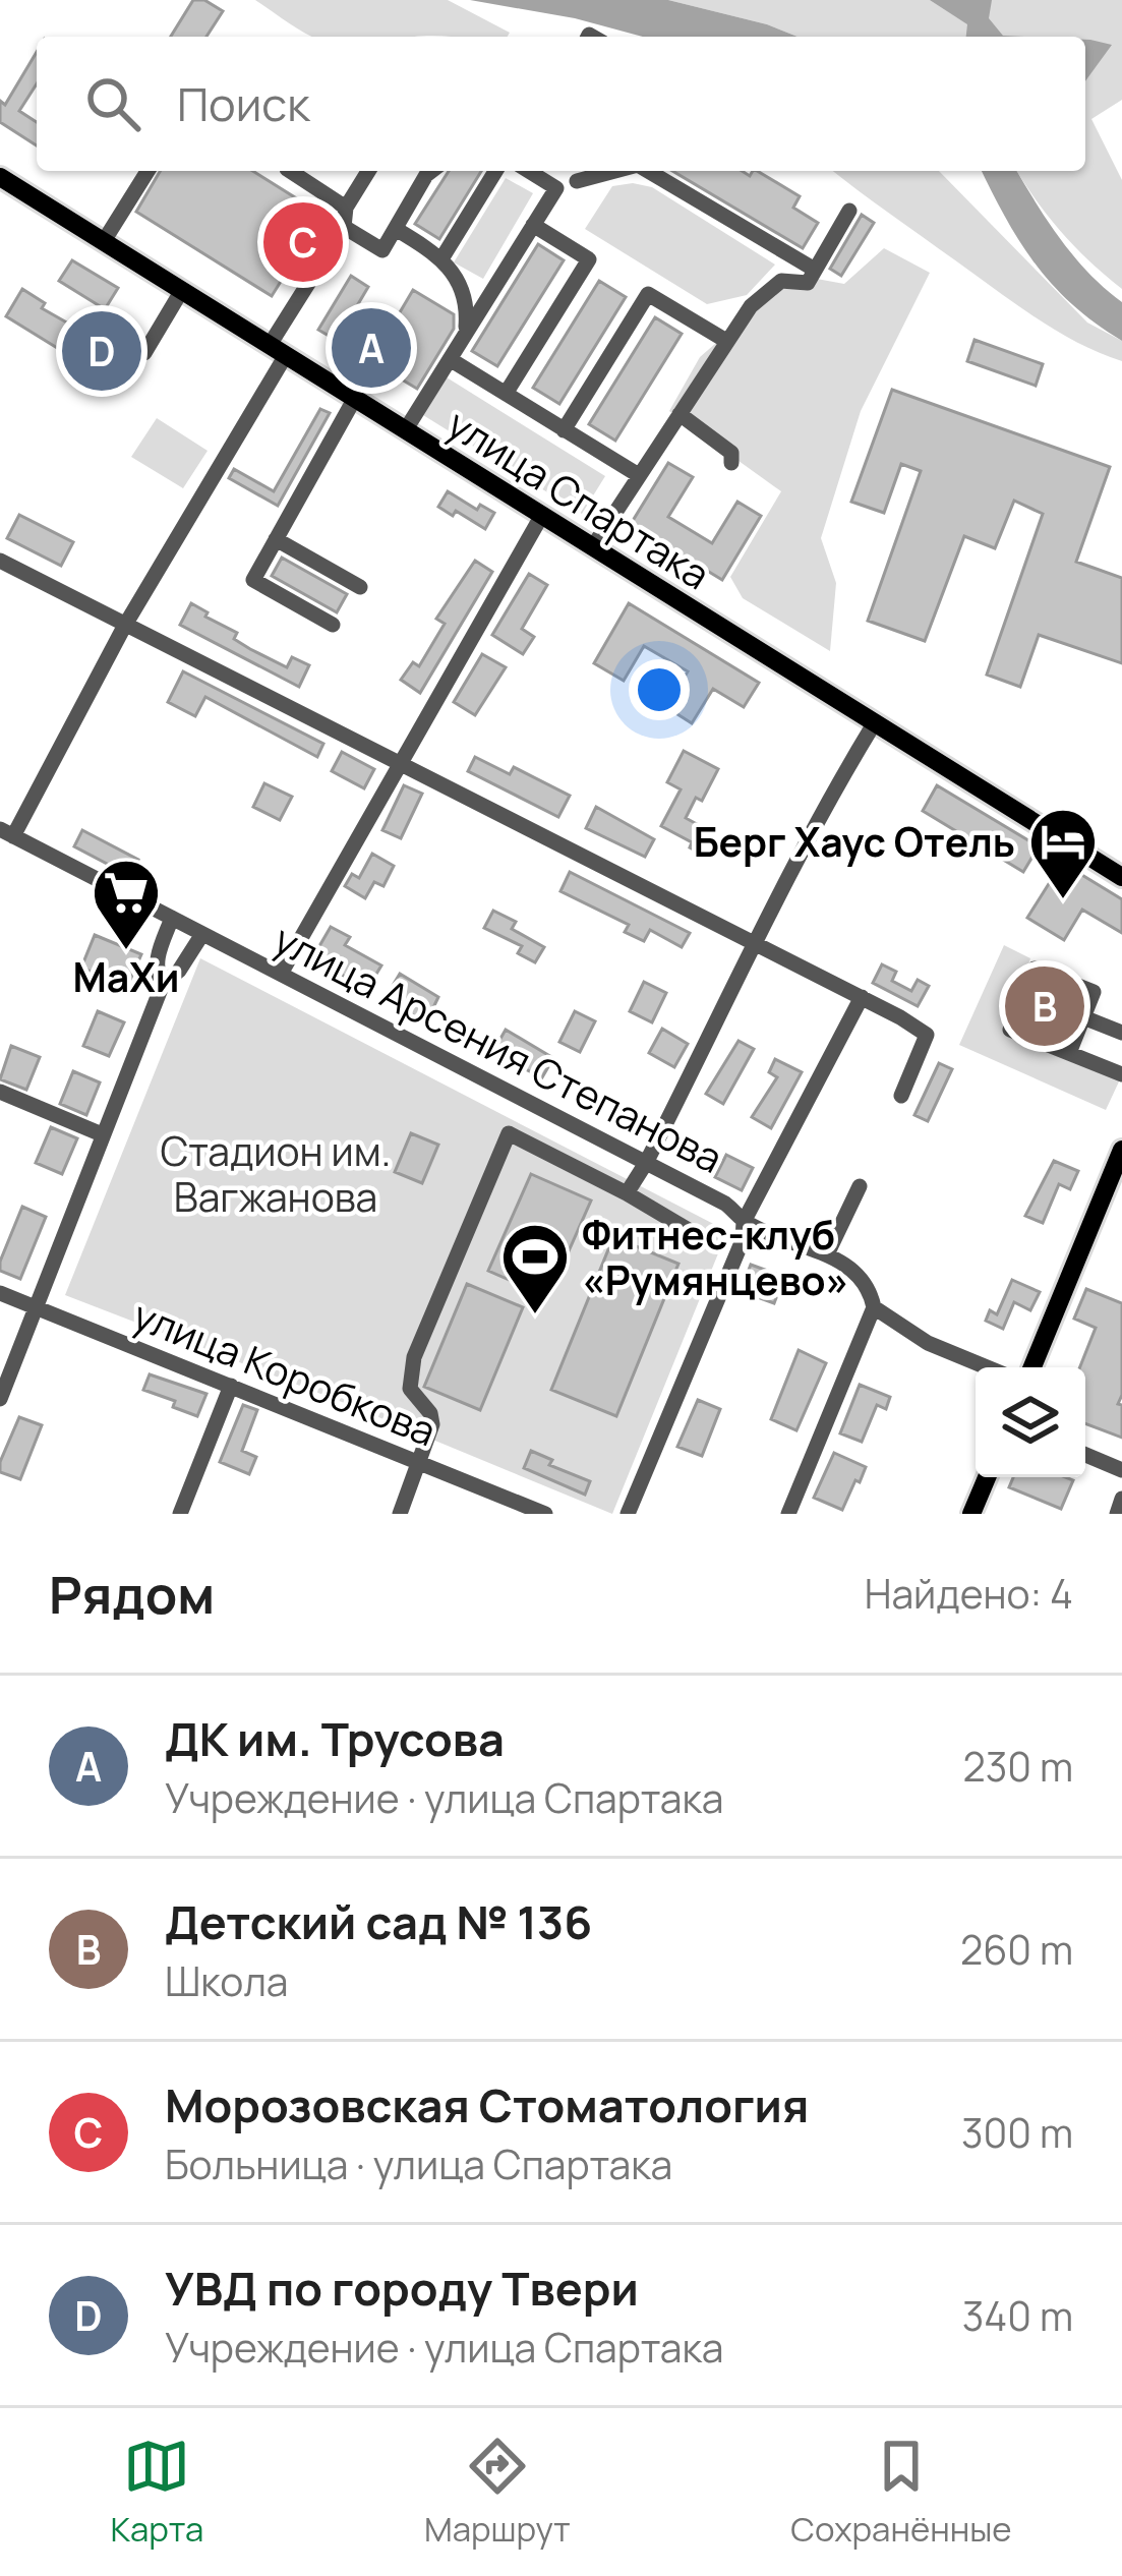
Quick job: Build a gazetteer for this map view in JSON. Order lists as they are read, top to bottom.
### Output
{
  "streets": {
    "main road": ["улица Спартака"],
    "street": ["улица Арсения Степанова", "улица Коробкова"]
  },
  "parks": ["Стадион им. Вагжанова"],
  "places": {
    "hotel": ["Берг Хаус Отель"],
    "supermarket": ["МаХи"],
    "sports": ["Фитнес-клуб «Румянцево»"]
  },
  "page": {
    "search": "Поиск",
    "pins": [
      "C",
      "A",
      "D",
      "B"
    ],
    "heading": ["Рядом", "Найдено: 4"],
    "list": [
      {
        "mark": "A",
        "name": "ДК им. Трусова",
        "note": "Учреждение · улица Спартака",
        "value": "230 m"
      },
      {
        "mark": "B",
        "name": "Детский сад № 136",
        "note": "Школа",
        "value": "260 m"
      },
      {
        "mark": "C",
        "name": "Морозовская Стоматология",
        "note": "Больница · улица Спартака",
        "value": "300 m"
      },
      {
        "mark": "D",
        "name": "УВД по городу Твери",
        "note": "Учреждение · улица Спартака",
        "value": "340 m"
      }
    ],
    "nav": ["Карта", "Маршрут", "Сохранённые"]
  }
}
